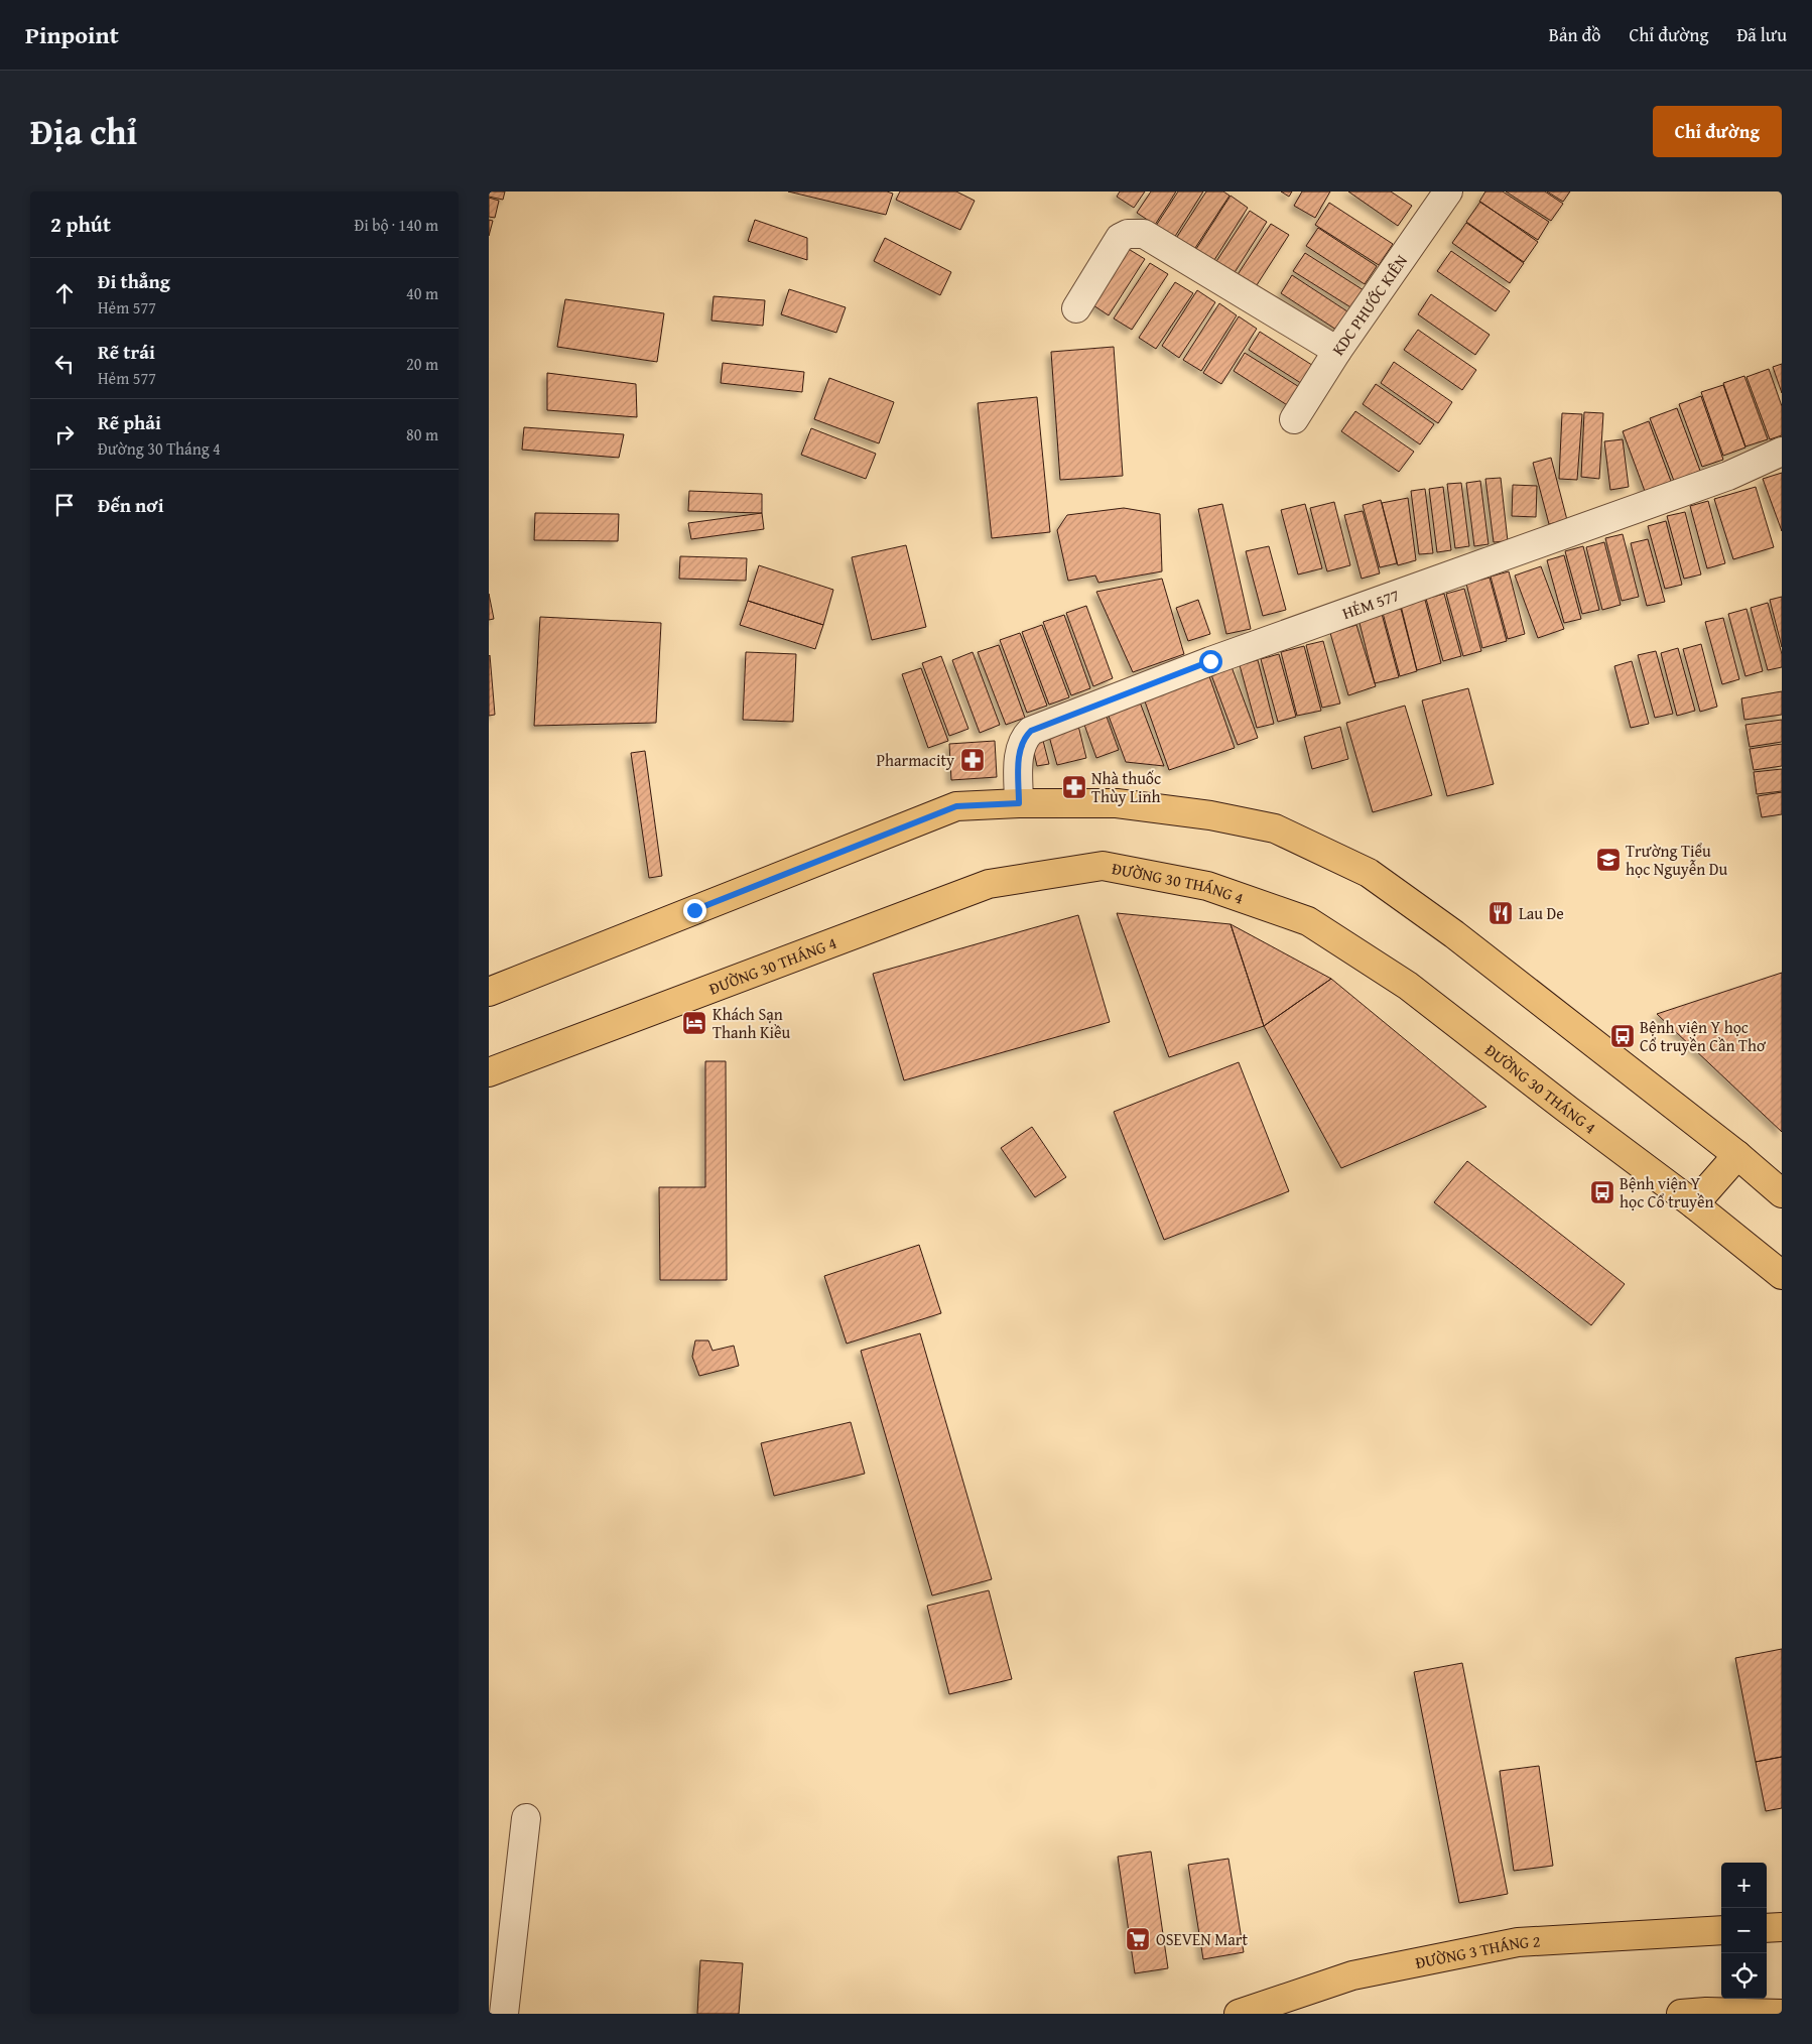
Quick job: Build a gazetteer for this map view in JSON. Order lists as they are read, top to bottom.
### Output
{
  "streets": {
    "main road": ["ĐƯỜNG 30 THÁNG 4", "ĐƯỜNG 3 THÁNG 2"],
    "street": ["KDC PHƯỚC KIÊN", "HẺM 577"]
  },
  "places": {
    "pharmacy": ["Pharmacity", "Nhà thuốc Thùy Linh"],
    "school or university": ["Trường Tiểu học Nguyễn Du"],
    "restaurant": ["Lau De"],
    "hotel": ["Khách Sạn Thanh Kiều"],
    "bus stop": ["Bệnh viện Y học Cổ truyền Cần Thơ", "Bệnh viện Y học Cổ truyền"],
    "supermarket": ["OSEVEN Mart"]
  },
  "page": {
    "header": "Pinpoint",
    "nav": ["Bản đồ", "Chỉ đường", "Đã lưu"],
    "title": "Địa chỉ",
    "buttons": "Chỉ đường",
    "heading": ["2 phút", "Đi bộ · 140 m"],
    "list": [
      ["Đi thẳng", "Hẻm 577", "40 m"],
      ["Rẽ trái", "Hẻm 577", "20 m"],
      ["Rẽ phải", "Đường 30 Tháng 4", "80 m"],
      "Đến nơi"
    ],
    "map_buttons": ["+", "−"]
  }
}
